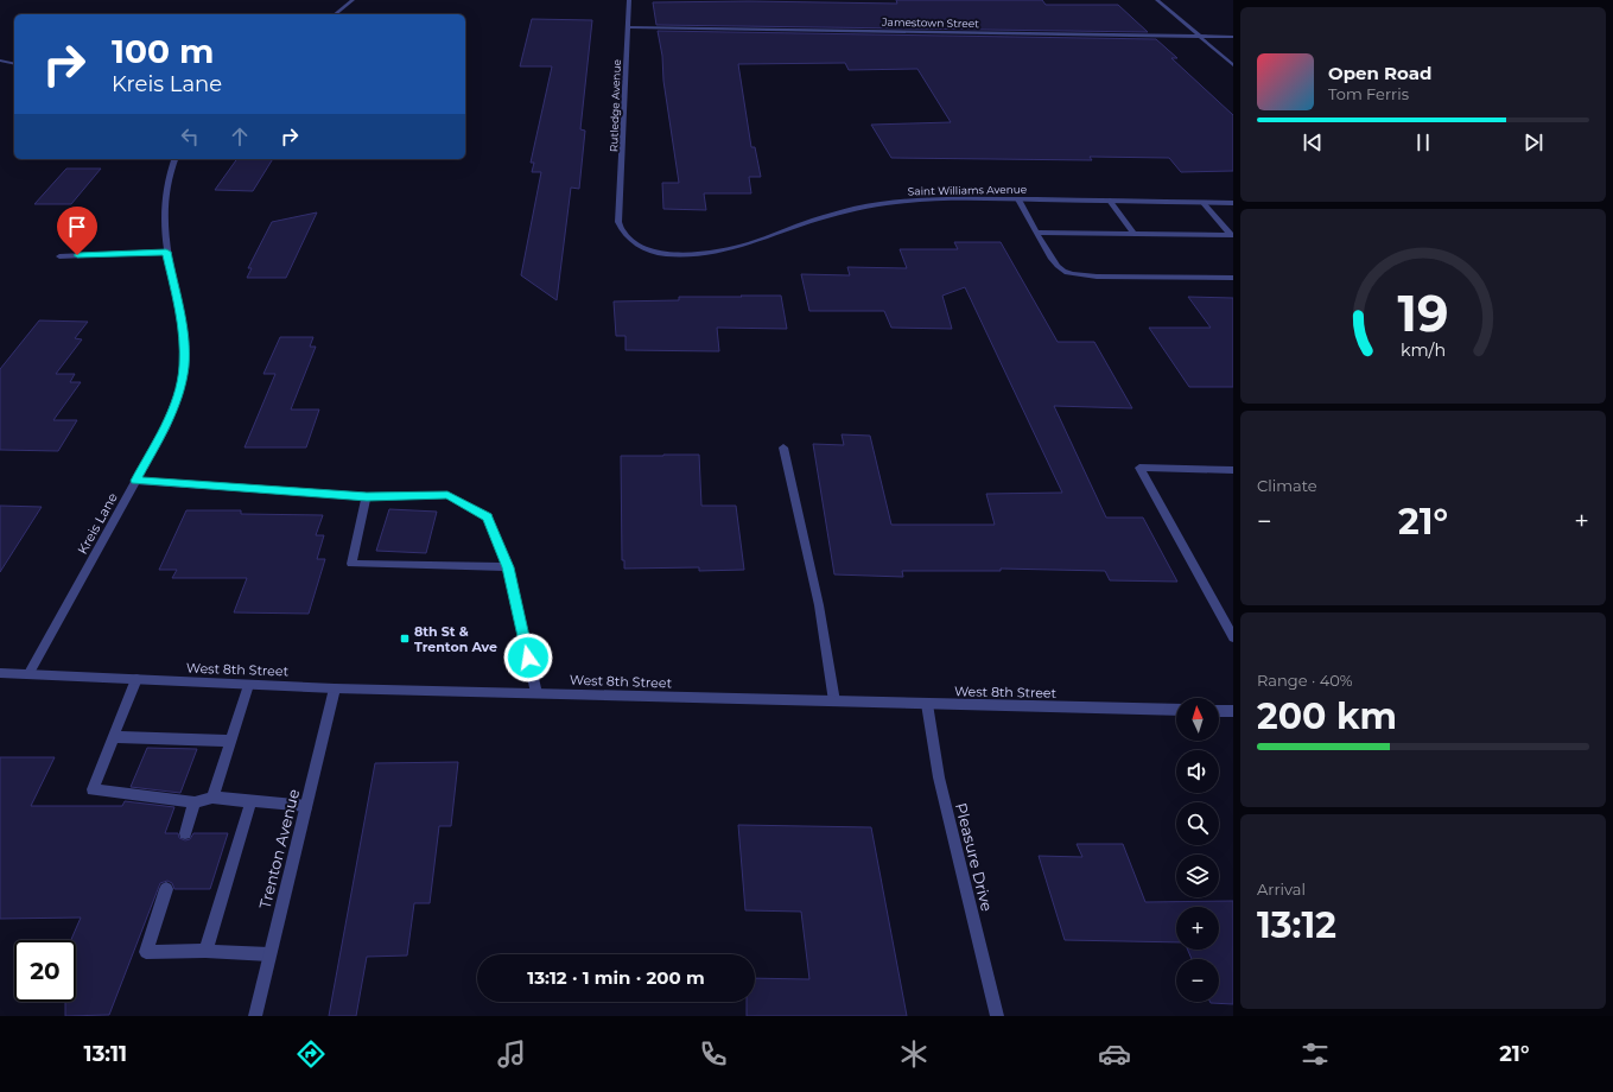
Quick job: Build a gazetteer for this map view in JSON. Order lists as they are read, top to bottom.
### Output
{
  "streets": {
    "street": [
      "Jamestown Street",
      "Rutledge Avenue",
      "Saint Williams Avenue",
      "Kreis Lane",
      "West 8th Street",
      "Trenton Avenue",
      "Pleasure Drive"
    ]
  },
  "crossings": [
    ["Jamestown Street", "Rutledge Avenue"],
    ["Rutledge Avenue", "Saint Williams Avenue"],
    ["Kreis Lane", "West 8th Street"],
    ["West 8th Street", "Trenton Avenue"],
    ["West 8th Street", "Pleasure Drive"]
  ],
  "places": {
    "transit": ["8th St & Trenton Ave"]
  },
  "north": "top",
  "page": {
    "turn": ["100 m", "Kreis Lane"],
    "song": ["Open Road", "Tom Ferris"],
    "tile": [
      "Climate",
      ["Range · 40%", "200 km"],
      ["Arrival", "13:12"]
    ],
    "heat": ["−", "21°", "+"],
    "map_buttons": ["+", "−"],
    "limit": "20",
    "trip": "13:12 · 1 min · 200 m",
    "tabs": ["13:11", "21°"],
    "gauge": ["19", "km/h"]
  }
}
